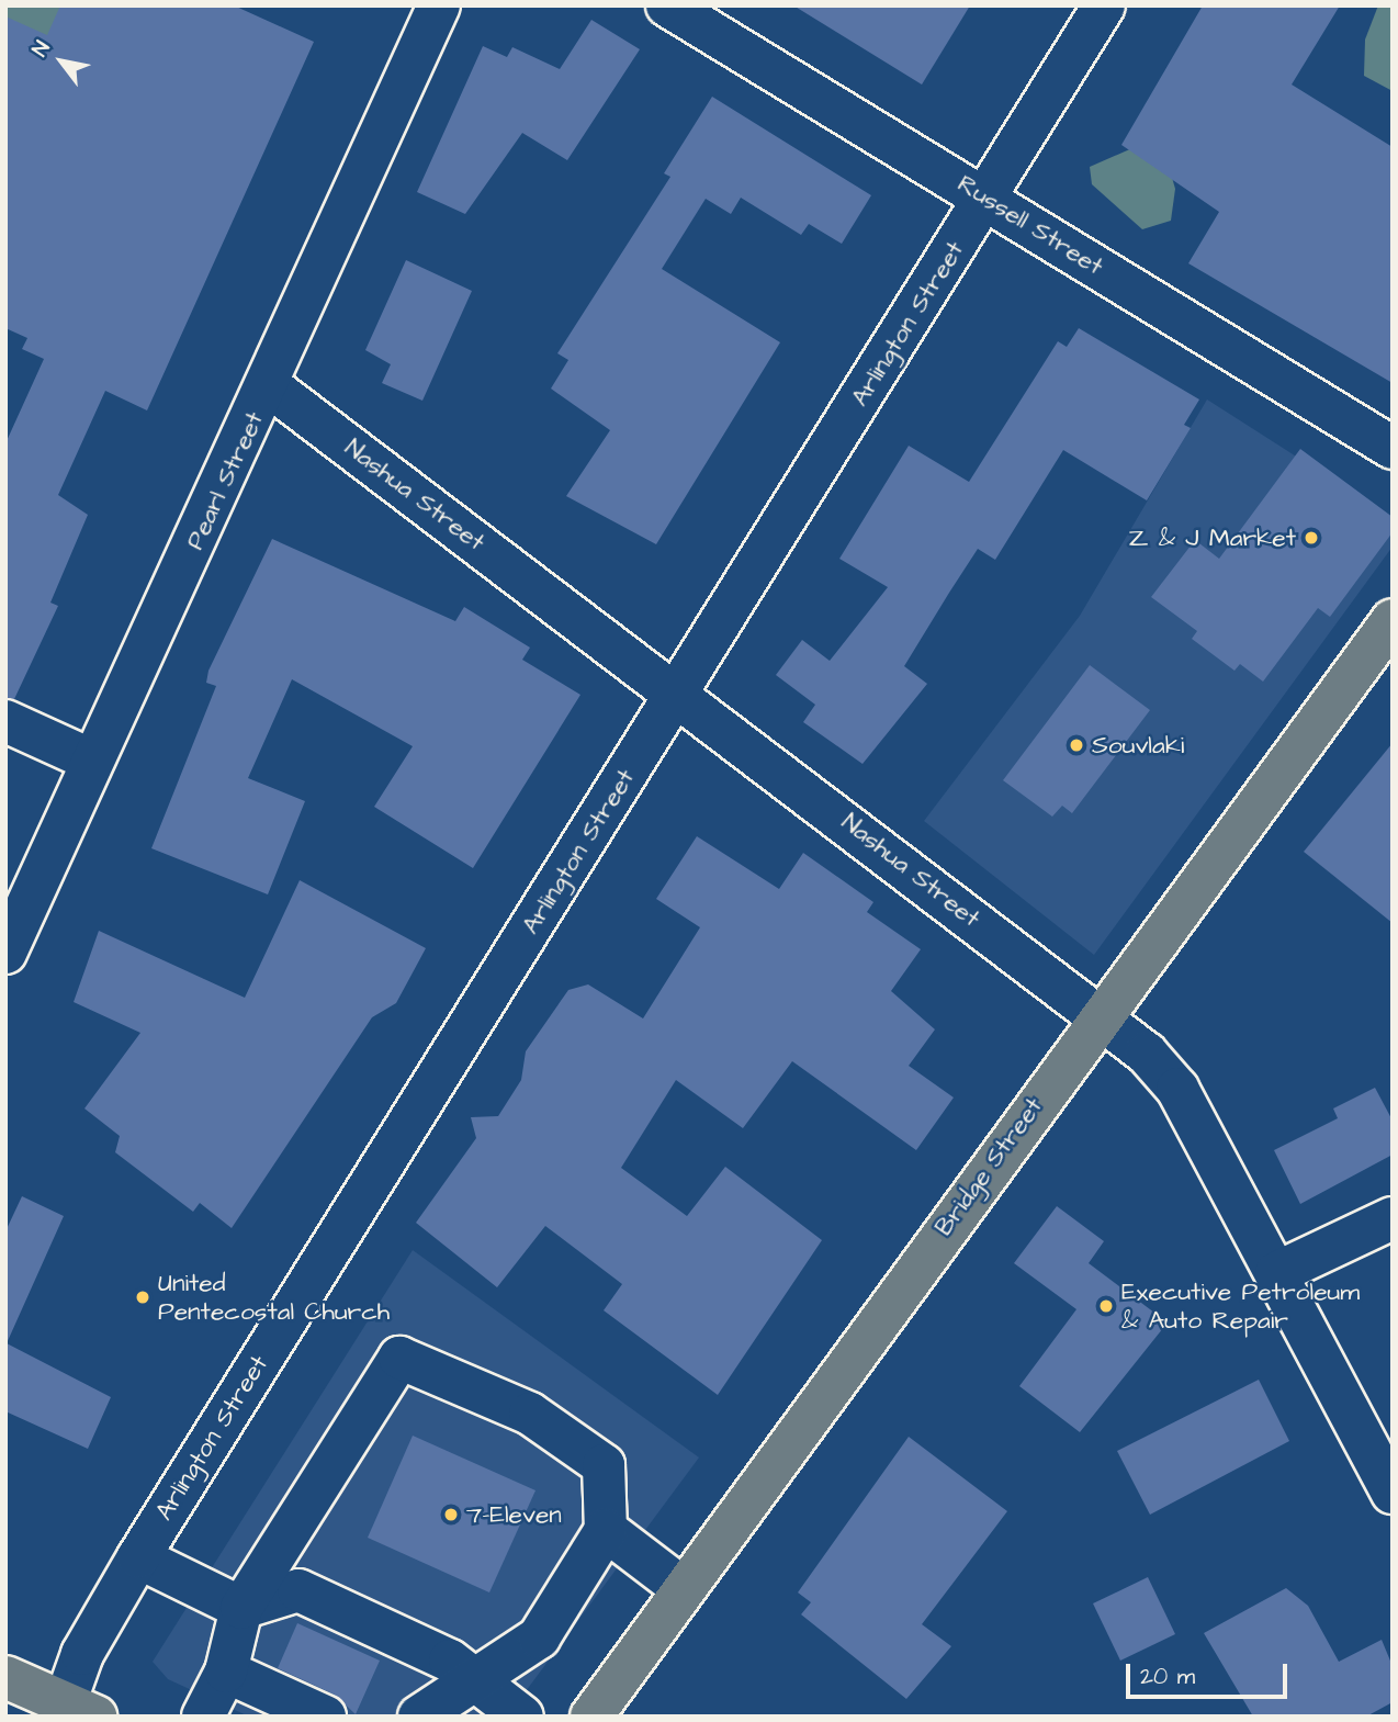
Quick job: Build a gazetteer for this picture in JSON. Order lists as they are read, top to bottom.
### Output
{
  "streets": {
    "main road": ["Bridge Street"],
    "street": [
      "Russell Street",
      "Arlington Street",
      "Pearl Street",
      "Nashua Street"
    ]
  },
  "crossings": [
    ["Russell Street", "Arlington Street"],
    ["Arlington Street", "Nashua Street"],
    ["Pearl Street", "Nashua Street"],
    ["Nashua Street", "Bridge Street"]
  ],
  "places": [
    "Z & J Market",
    "Souvlaki",
    "United Pentecostal Church",
    "Executive Petroleum & Auto Repair",
    "7-Eleven"
  ],
  "scale_bar": "20 m",
  "north": "top left"
}
